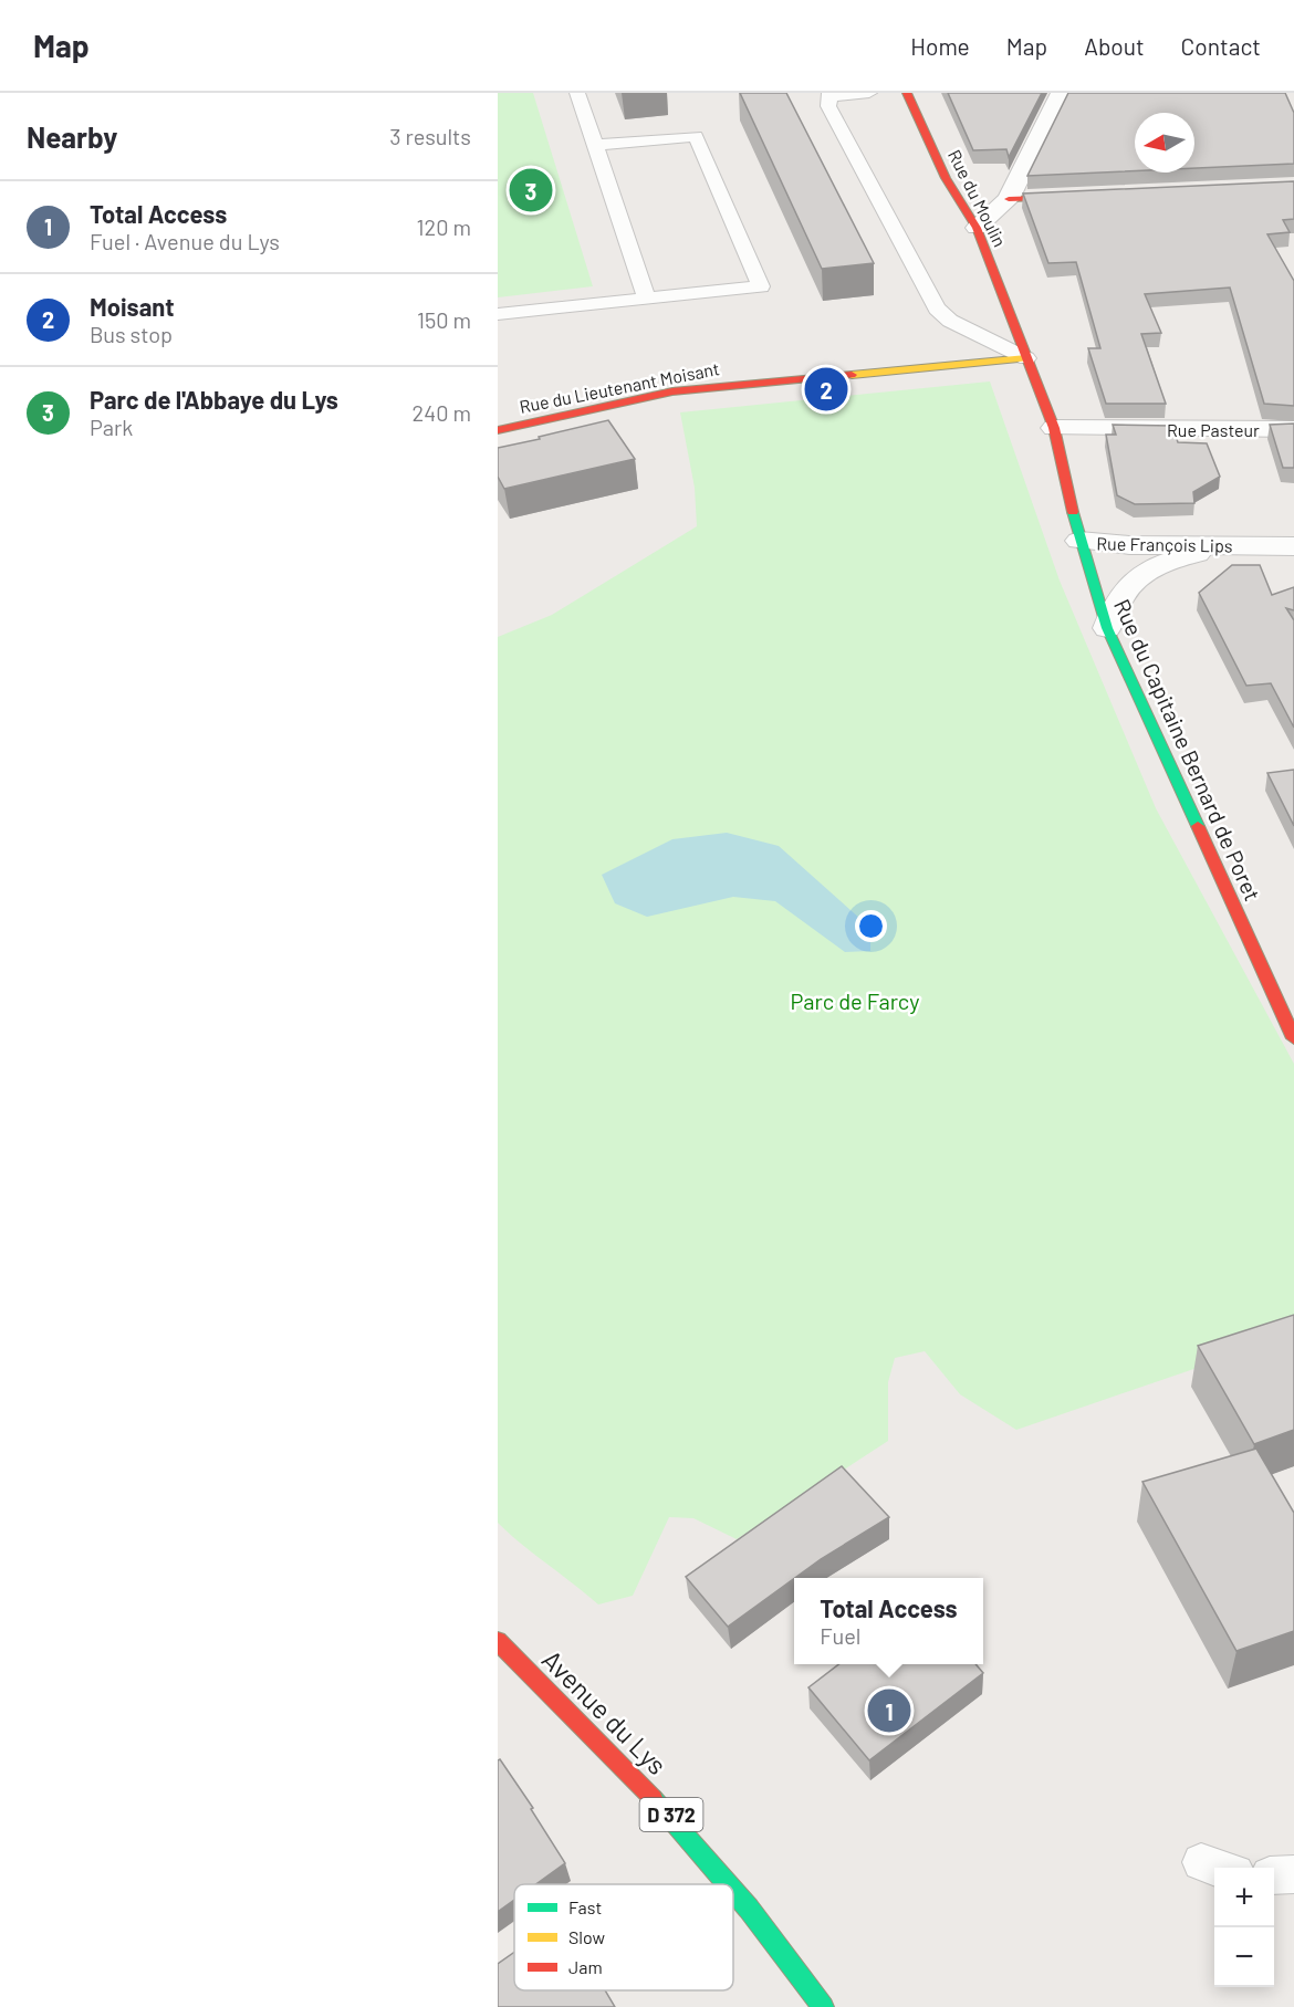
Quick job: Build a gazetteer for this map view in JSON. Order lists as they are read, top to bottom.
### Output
{
  "streets": {
    "street": [
      "Rue du Moulin",
      "Rue du Lieutenant Moisant",
      "Rue Pasteur",
      "Rue François Lips",
      "Rue du Capitaine Bernard de Poret",
      "Avenue du Lys",
      "D 372"
    ]
  },
  "crossings": [
    ["Rue du Moulin", "Rue du Lieutenant Moisant"],
    ["Rue du Moulin", "Rue du Capitaine Bernard de Poret"],
    ["Rue du Lieutenant Moisant", "Rue du Capitaine Bernard de Poret"],
    ["Rue Pasteur", "Rue du Capitaine Bernard de Poret"],
    ["Rue François Lips", "Rue du Capitaine Bernard de Poret"]
  ],
  "parks": ["Parc de Farcy"],
  "legend": ["Fast", "Slow", "Jam"],
  "north": "left",
  "page": {
    "header": "Map",
    "nav": [
      "Home",
      "Map",
      "About",
      "Contact"
    ],
    "heading": ["Nearby", "3 results"],
    "pins": ["3", "2", "1"],
    "list": [
      {
        "mark": "1",
        "name": "Total Access",
        "note": "Fuel · Avenue du Lys",
        "value": "120 m"
      },
      {
        "mark": "2",
        "name": "Moisant",
        "note": "Bus stop",
        "value": "150 m"
      },
      {
        "mark": "3",
        "name": "Parc de l'Abbaye du Lys",
        "note": "Park",
        "value": "240 m"
      }
    ],
    "popup": ["Total Access", "Fuel"],
    "map_buttons": ["+", "−"]
  }
}
